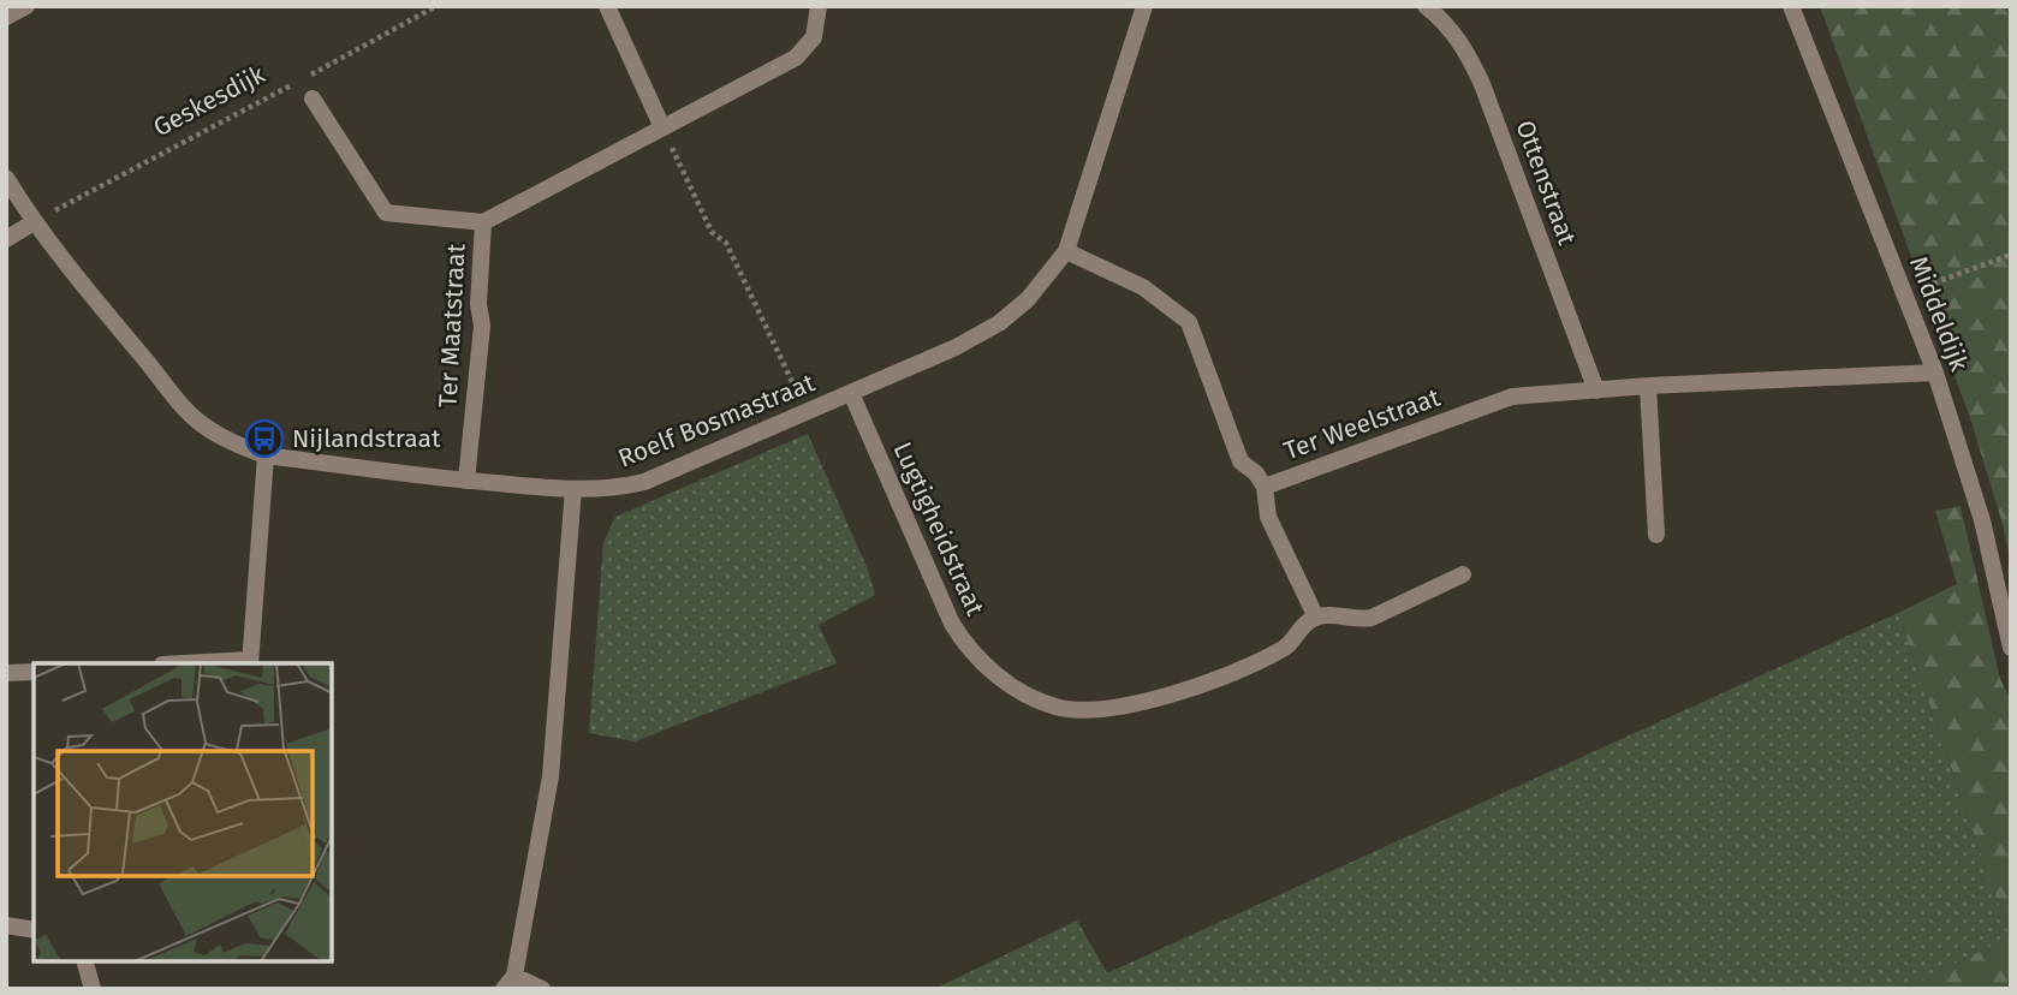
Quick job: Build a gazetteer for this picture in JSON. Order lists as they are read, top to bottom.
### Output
{
  "streets": {
    "street": [
      "Ottenstraat",
      "Middeldijk",
      "Ter Maatstraat",
      "Roelf Bosmastraat",
      "Ter Weelstraat",
      "Lugtigheidstraat"
    ],
    "path": ["Geskesdijk"]
  },
  "crossings": [
    ["Geskesdijk", "Roelf Bosmastraat"],
    ["Ottenstraat", "Ter Weelstraat"],
    ["Middeldijk", "Ter Weelstraat"],
    ["Ter Maatstraat", "Roelf Bosmastraat"],
    ["Roelf Bosmastraat", "Ter Weelstraat"],
    ["Roelf Bosmastraat", "Lugtigheidstraat"]
  ],
  "places": {
    "bus stop": ["Nijlandstraat"]
  }
}
